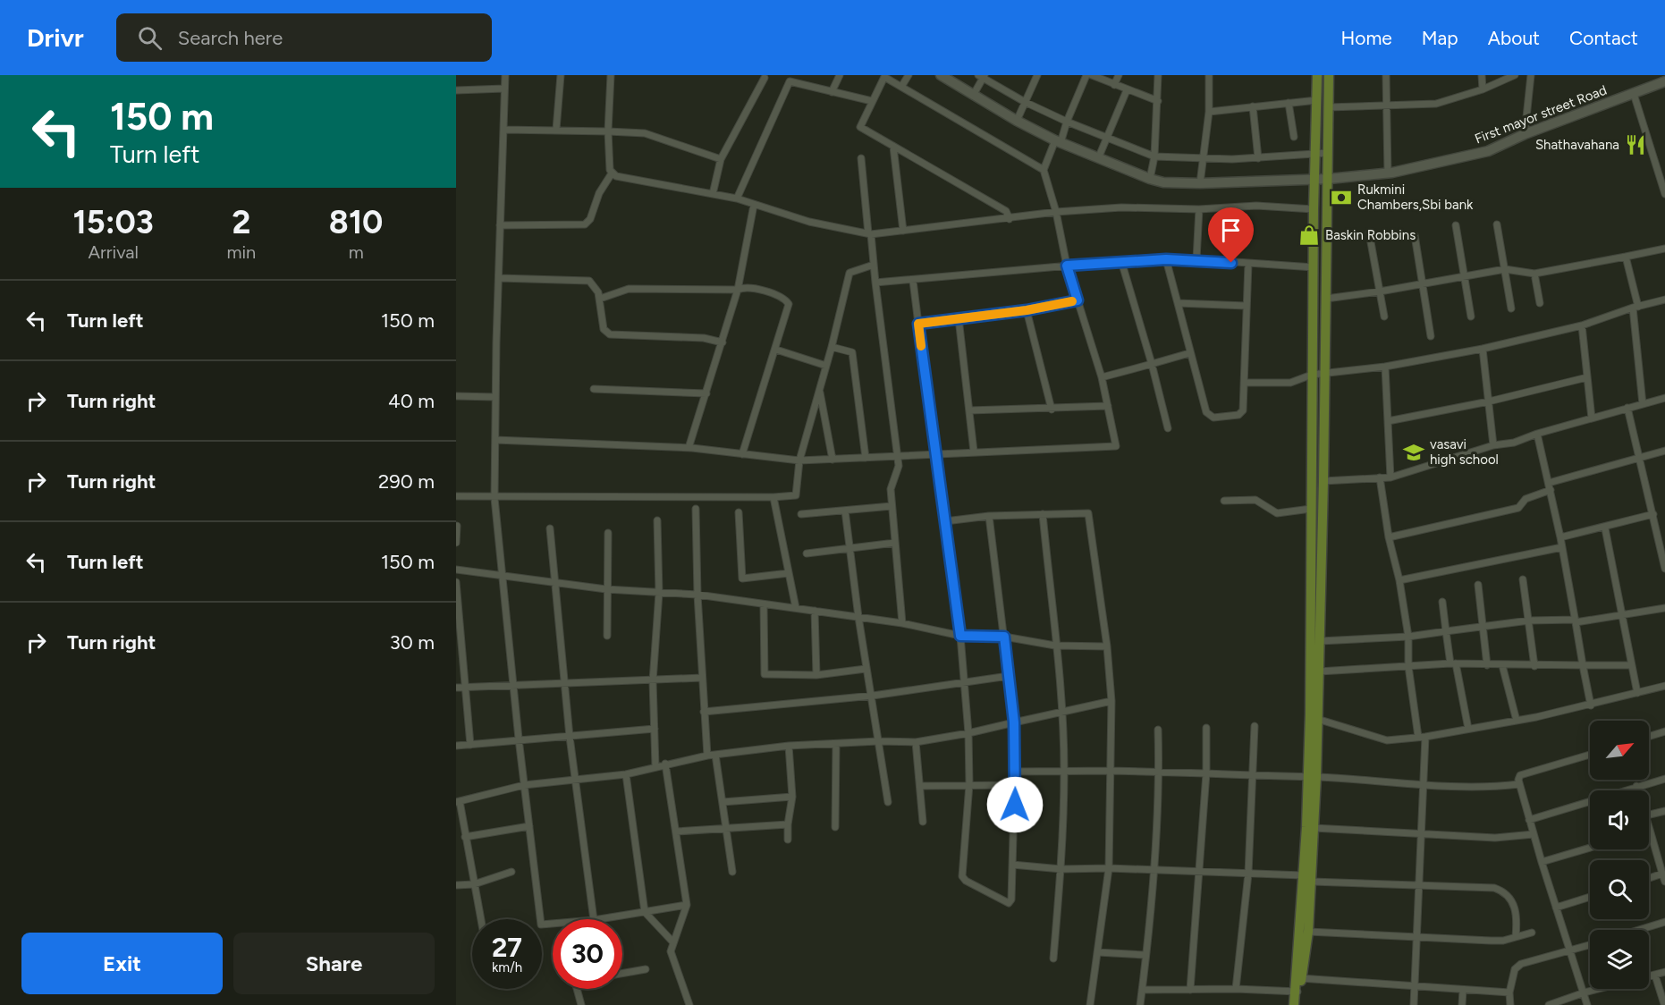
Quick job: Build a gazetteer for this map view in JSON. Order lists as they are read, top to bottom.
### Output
{
  "streets": {
    "street": ["First mayor street Road"]
  },
  "places": {
    "restaurant": ["Shathavahana"],
    "bank": ["Rukmini Chambers,Sbi bank"],
    "shop": ["Baskin Robbins"],
    "school or university": ["vasavi high school"]
  },
  "north": "top right",
  "page": {
    "header": "Drivr",
    "search": "Search here",
    "nav": [
      "Home",
      "Map",
      "About",
      "Contact"
    ],
    "turn": ["150 m", "Turn left"],
    "eta": [
      "15:03",
      "Arrival",
      "2",
      "min",
      "810",
      "m"
    ],
    "list": [
      {
        "name": "Turn left",
        "value": "150 m"
      },
      {
        "name": "Turn right",
        "value": "40 m"
      },
      {
        "name": "Turn right",
        "value": "290 m"
      },
      {
        "name": "Turn left",
        "value": "150 m"
      },
      {
        "name": "Turn right",
        "value": "30 m"
      }
    ],
    "speed": "27 km/h",
    "limit": "30",
    "buttons": ["Exit", "Share"]
  }
}
